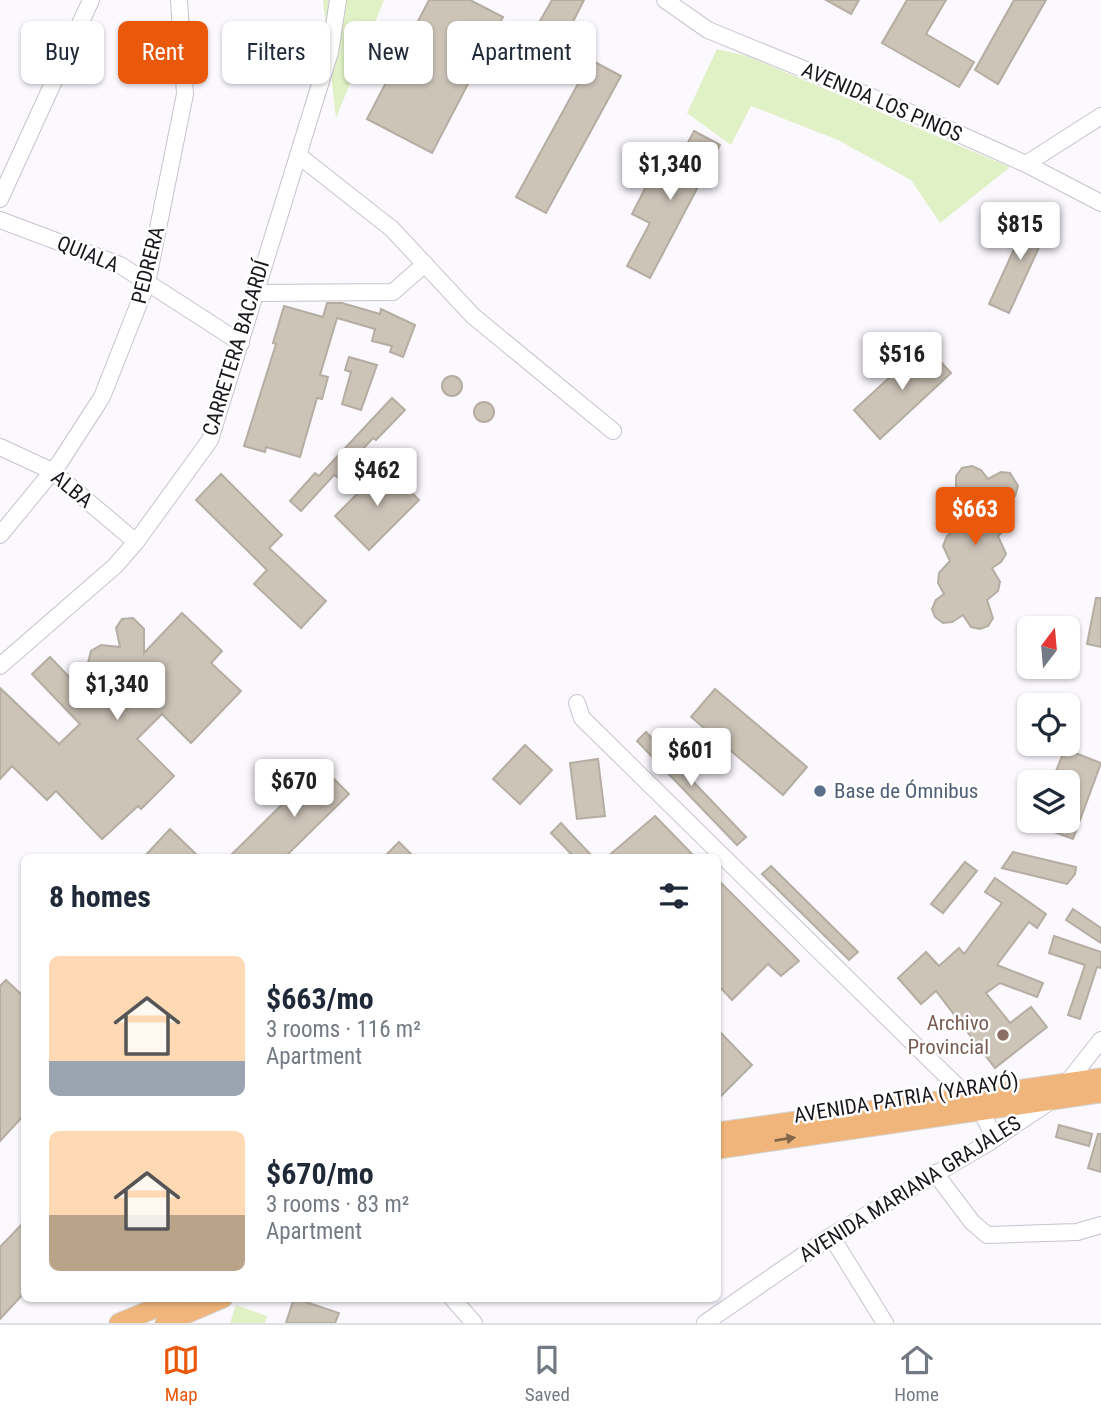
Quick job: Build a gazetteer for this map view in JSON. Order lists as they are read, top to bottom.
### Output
{
  "streets": {
    "main road": ["AVENIDA PATRIA (YARAYÓ)"],
    "street": [
      "AVENIDA LOS PINOS",
      "QUIALA",
      "PEDRERA",
      "CARRETERA BACARDÍ",
      "ALBA",
      "AVENIDA MARIANA GRAJALES"
    ]
  },
  "crossings": [
    ["QUIALA", "PEDRERA"],
    ["QUIALA", "CARRETERA BACARDÍ"],
    ["PEDRERA", "ALBA"],
    ["CARRETERA BACARDÍ", "ALBA"],
    ["AVENIDA PATRIA (YARAYÓ)", "AVENIDA MARIANA GRAJALES"]
  ],
  "places": ["Base de Ómnibus", "Archivo Provincial"],
  "north": "top",
  "page": {
    "chip": [
      "Buy",
      "Rent",
      "Filters",
      "New",
      "Apartment"
    ],
    "price": [
      "$1,340",
      "$815",
      "$516",
      "$462",
      "$663",
      "$1,340",
      "$601",
      "$670"
    ],
    "heading": "8 homes",
    "list": [
      {
        "name": "$663/mo",
        "note": "3 rooms · 116 m² · Apartment"
      },
      {
        "name": "$670/mo",
        "note": "3 rooms · 83 m² · Apartment"
      }
    ],
    "tabs": ["Map", "Saved", "Home"]
  }
}
